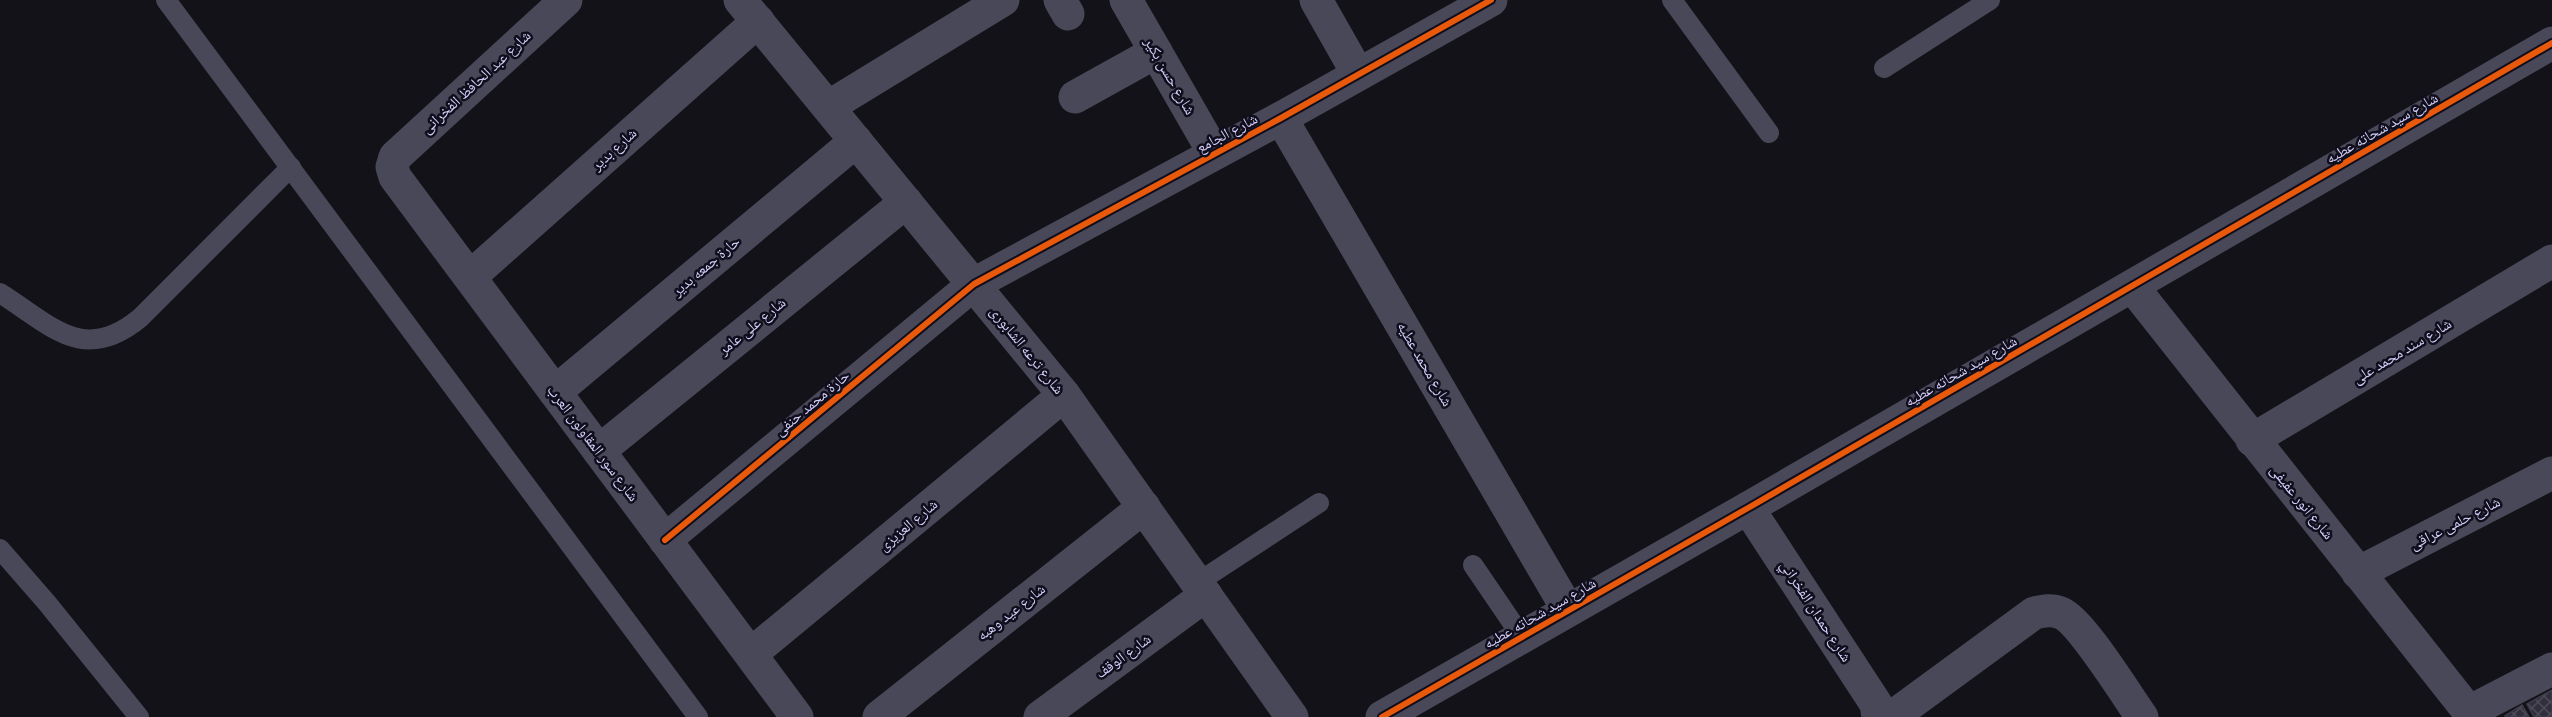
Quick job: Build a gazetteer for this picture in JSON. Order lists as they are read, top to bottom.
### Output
{
  "streets": {
    "street": [
      "شارع حسن بكير",
      "شارع عبد الحافظ الفخرانى",
      "شارع سيد شحاته عطيه",
      "شارع الجامع",
      "شارع بدير",
      "حارة جمعه بدير",
      "شارع على عامر",
      "شارع ترعه الشابورى",
      "شارع سند محمد على",
      "شارع محمد عطيه",
      "حارة محمد حنفى",
      "شارع سور المقاولون العرب",
      "شارع انور عفيفى",
      "شارع حلمى عراقى",
      "شارع العزيزى",
      "شارع حمدان الفخراني",
      "شارع عيد وهبه",
      "شارع الوقف"
    ]
  },
  "crossings": [
    ["شارع حسن بكير", "شارع الجامع"],
    ["شارع عبد الحافظ الفخرانى", "شارع سور المقاولون العرب"],
    ["شارع سيد شحاته عطيه", "شارع محمد عطيه"],
    ["شارع سيد شحاته عطيه", "شارع انور عفيفى"],
    ["شارع سيد شحاته عطيه", "شارع حمدان الفخراني"],
    ["شارع الجامع", "شارع ترعه الشابورى"],
    ["شارع الجامع", "شارع محمد عطيه"],
    ["شارع الجامع", "حارة محمد حنفى"],
    ["شارع بدير", "شارع ترعه الشابورى"],
    ["شارع بدير", "شارع سور المقاولون العرب"],
    ["حارة جمعه بدير", "شارع ترعه الشابورى"],
    ["حارة جمعه بدير", "شارع سور المقاولون العرب"],
    ["شارع على عامر", "شارع ترعه الشابورى"],
    ["شارع على عامر", "شارع سور المقاولون العرب"],
    ["شارع ترعه الشابورى", "حارة محمد حنفى"],
    ["شارع ترعه الشابورى", "شارع العزيزى"],
    ["شارع ترعه الشابورى", "شارع عيد وهبه"],
    ["شارع ترعه الشابورى", "شارع الوقف"],
    ["شارع سند محمد على", "شارع انور عفيفى"],
    ["حارة محمد حنفى", "شارع سور المقاولون العرب"],
    ["شارع سور المقاولون العرب", "شارع العزيزى"],
    ["شارع انور عفيفى", "شارع حلمى عراقى"]
  ]
}
